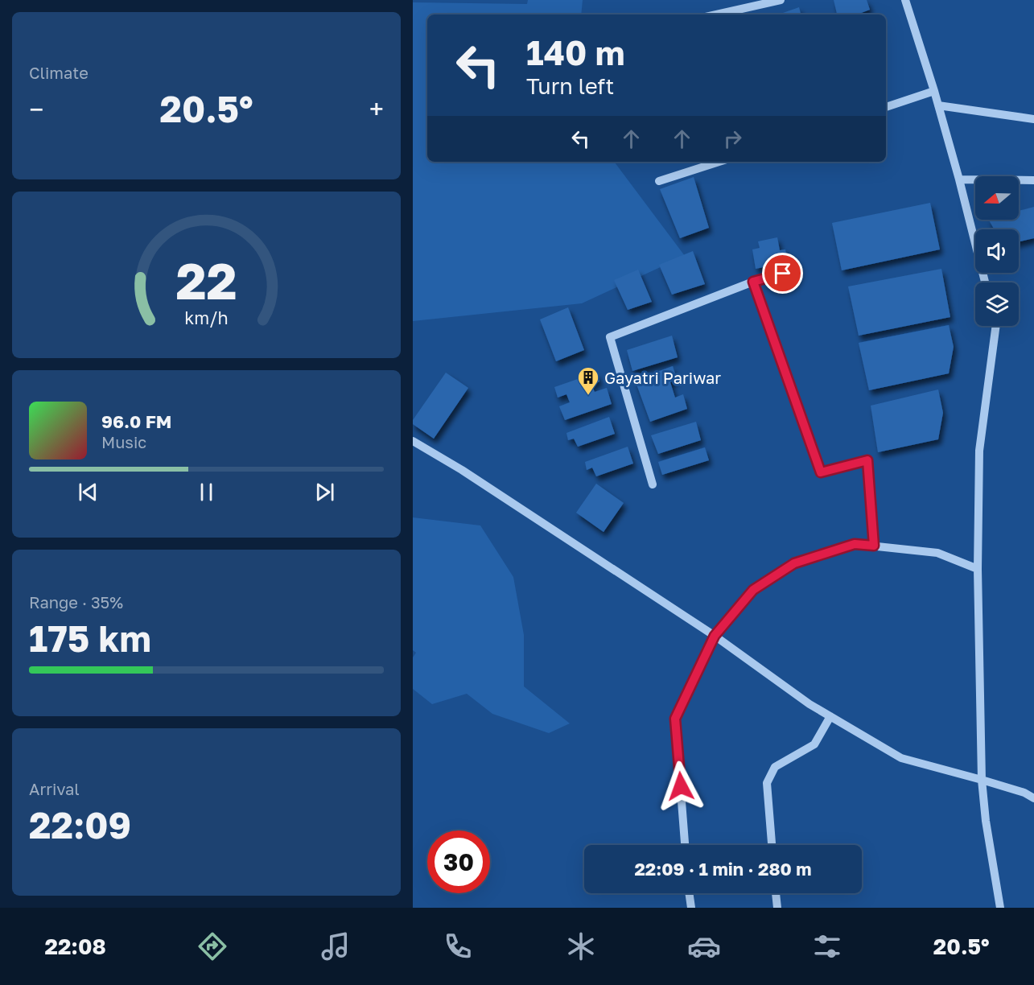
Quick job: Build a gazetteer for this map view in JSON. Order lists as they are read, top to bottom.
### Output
{
  "places": {
    "building": ["Gayatri Pariwar"]
  },
  "north": "left",
  "page": {
    "tile": [
      "Climate",
      ["Range · 35%", "175 km"],
      ["Arrival", "22:09"]
    ],
    "turn": ["140 m", "Turn left"],
    "heat": ["−", "20.5°", "+"],
    "song": ["96.0 FM", "Music"],
    "limit": "30",
    "trip": "22:09 · 1 min · 280 m",
    "tabs": ["22:08", "20.5°"],
    "gauge": ["22", "km/h"]
  }
}
